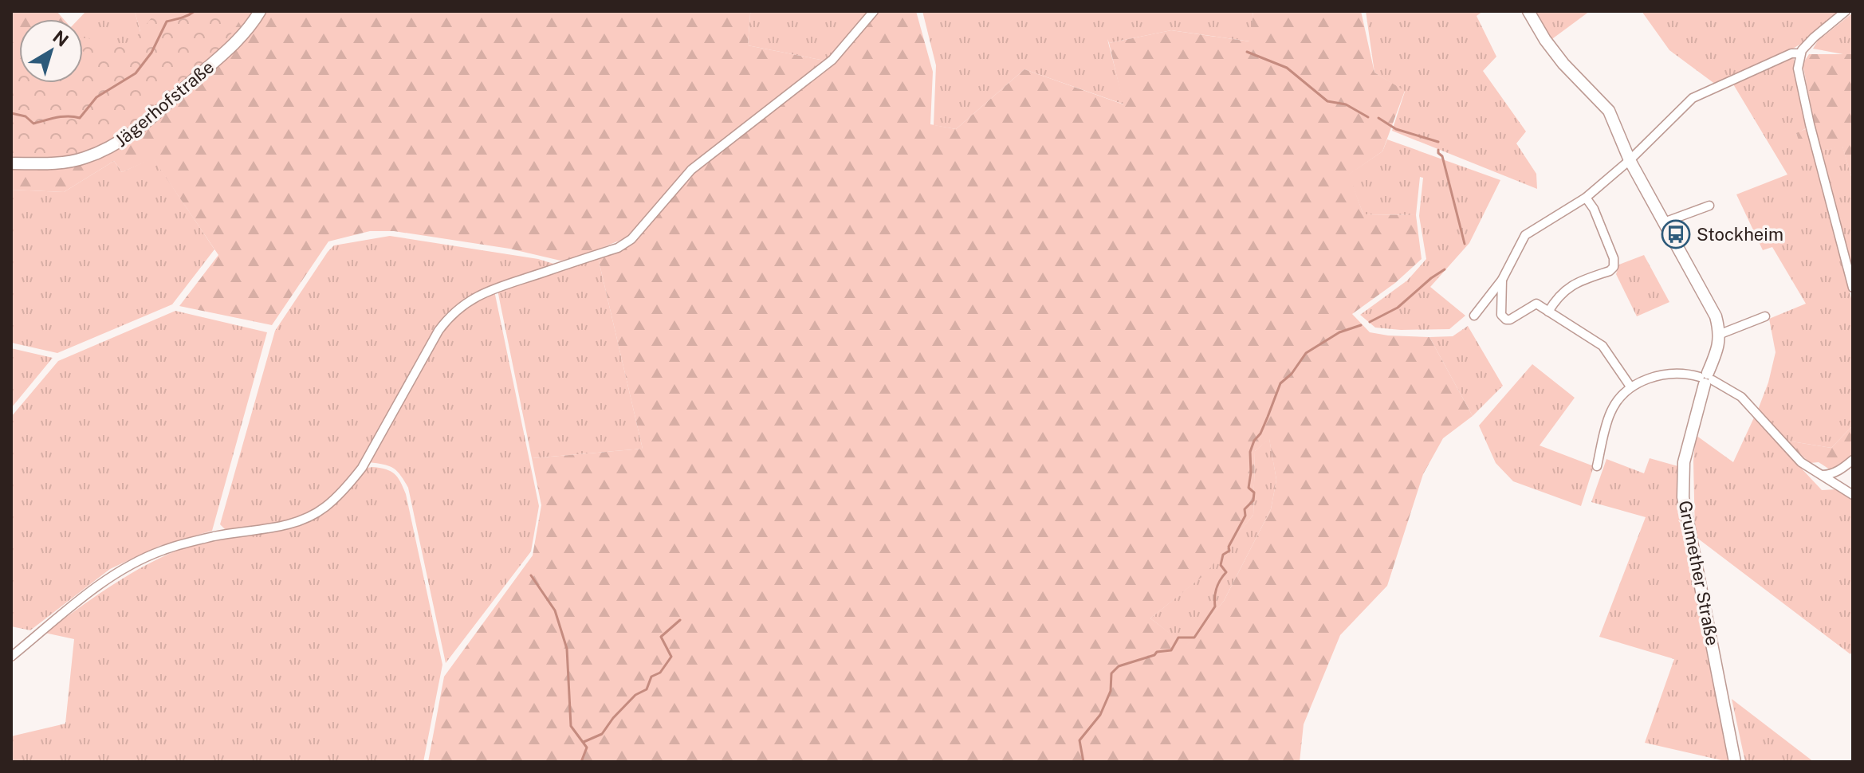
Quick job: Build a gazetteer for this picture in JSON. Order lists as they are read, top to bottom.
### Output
{
  "streets": {
    "street": ["Jägerhofstraße", "Grumether Straße"]
  },
  "places": {
    "bus stop": ["Stockheim"]
  },
  "north": "top right"
}
